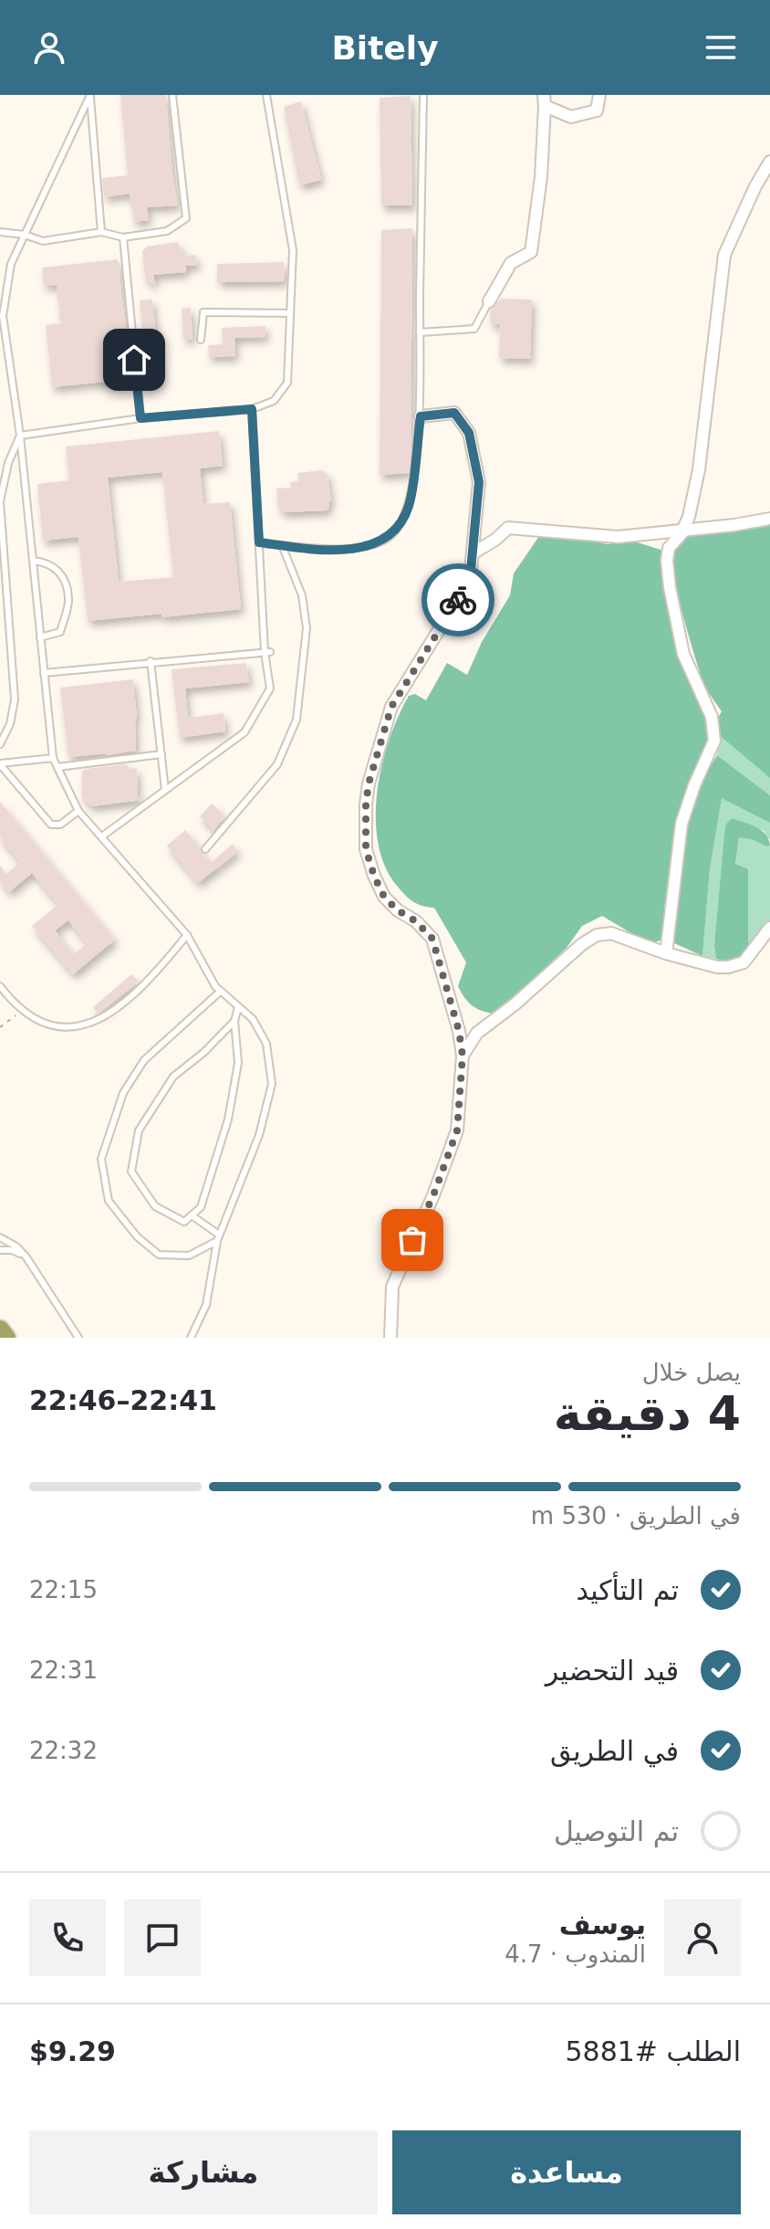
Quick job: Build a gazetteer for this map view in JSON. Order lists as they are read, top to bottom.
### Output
{
  "page": {
    "header": "Bitely",
    "heading": ["4 دقيقة", "يصل خلال", "22:41–22:46"],
    "panel": [
      "يوسف",
      "المندوب · 4.7",
      "الطلب #5881",
      "$9.29"
    ],
    "bar": "في الطريق · 530 m",
    "list": [
      ["تم التأكيد", "22:15"],
      ["قيد التحضير", "22:31"],
      ["في الطريق", "22:32"],
      "تم التوصيل"
    ],
    "buttons": ["مساعدة", "مشاركة"]
  }
}
